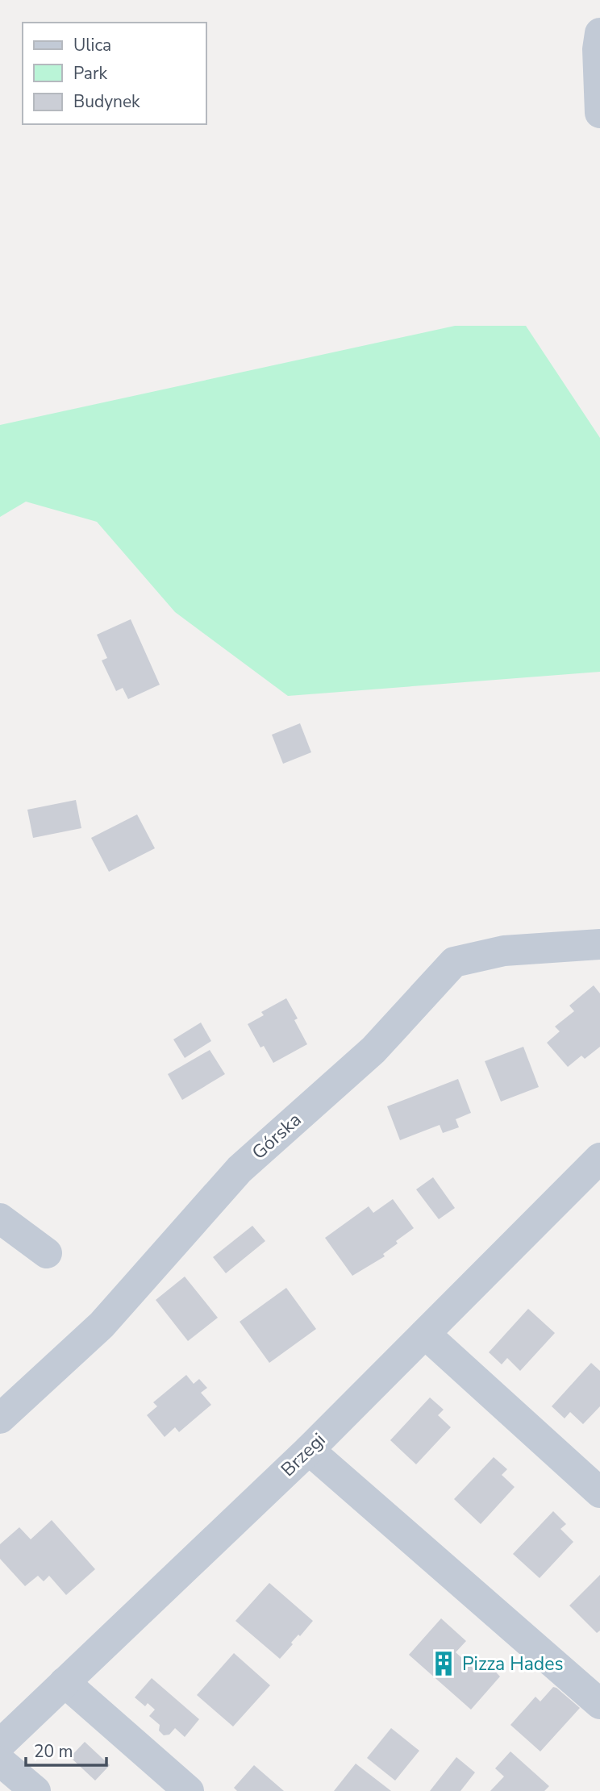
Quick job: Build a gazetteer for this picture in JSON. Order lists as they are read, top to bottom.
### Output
{
  "streets": {
    "street": ["Górska", "Brzegi"]
  },
  "places": {
    "building": ["Pizza Hades"]
  },
  "legend": ["Ulica", "Park", "Budynek"],
  "scale_bar": "20 m"
}
